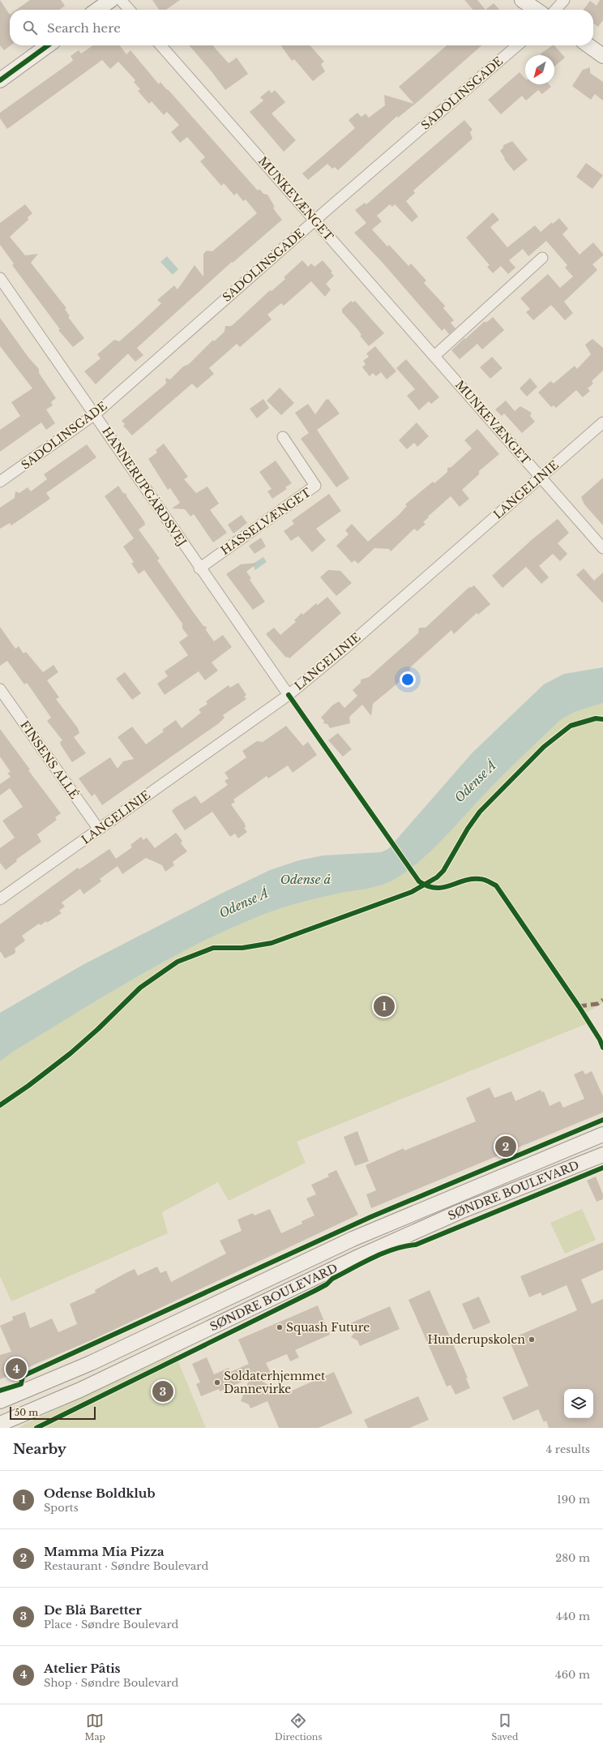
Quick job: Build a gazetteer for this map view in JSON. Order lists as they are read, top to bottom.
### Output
{
  "streets": {
    "street": [
      "SADOLINSGADE",
      "MUNKEVÆNGET",
      "HANNERUPGÅRDSVEJ",
      "LANGELINIE",
      "HASSELVÆNGET",
      "FINSENS ALLÉ",
      "SØNDRE BOULEVARD"
    ]
  },
  "crossings": [
    ["SADOLINSGADE", "MUNKEVÆNGET"],
    ["SADOLINSGADE", "HANNERUPGÅRDSVEJ"],
    ["MUNKEVÆNGET", "LANGELINIE"],
    ["HANNERUPGÅRDSVEJ", "LANGELINIE"],
    ["HANNERUPGÅRDSVEJ", "HASSELVÆNGET"],
    ["LANGELINIE", "FINSENS ALLÉ"]
  ],
  "water": ["Odense Å", "Odense å"],
  "places": ["Squash Future", "Hunderupskolen", "Soldaterhjemmet Dannevirke"],
  "scale_bar": "50 m",
  "north": "bottom left",
  "page": {
    "search": "Search here",
    "pins": [
      "1",
      "2",
      "4",
      "3"
    ],
    "scale": "50 m",
    "heading": ["Nearby", "4 results"],
    "list": [
      {
        "mark": "1",
        "name": "Odense Boldklub",
        "note": "Sports",
        "value": "190 m"
      },
      {
        "mark": "2",
        "name": "Mamma Mia Pizza",
        "note": "Restaurant · Søndre Boulevard",
        "value": "280 m"
      },
      {
        "mark": "3",
        "name": "De Blå Baretter",
        "note": "Place · Søndre Boulevard",
        "value": "440 m"
      },
      {
        "mark": "4",
        "name": "Atelier Pâtis",
        "note": "Shop · Søndre Boulevard",
        "value": "460 m"
      }
    ],
    "nav": ["Map", "Directions", "Saved"]
  }
}
